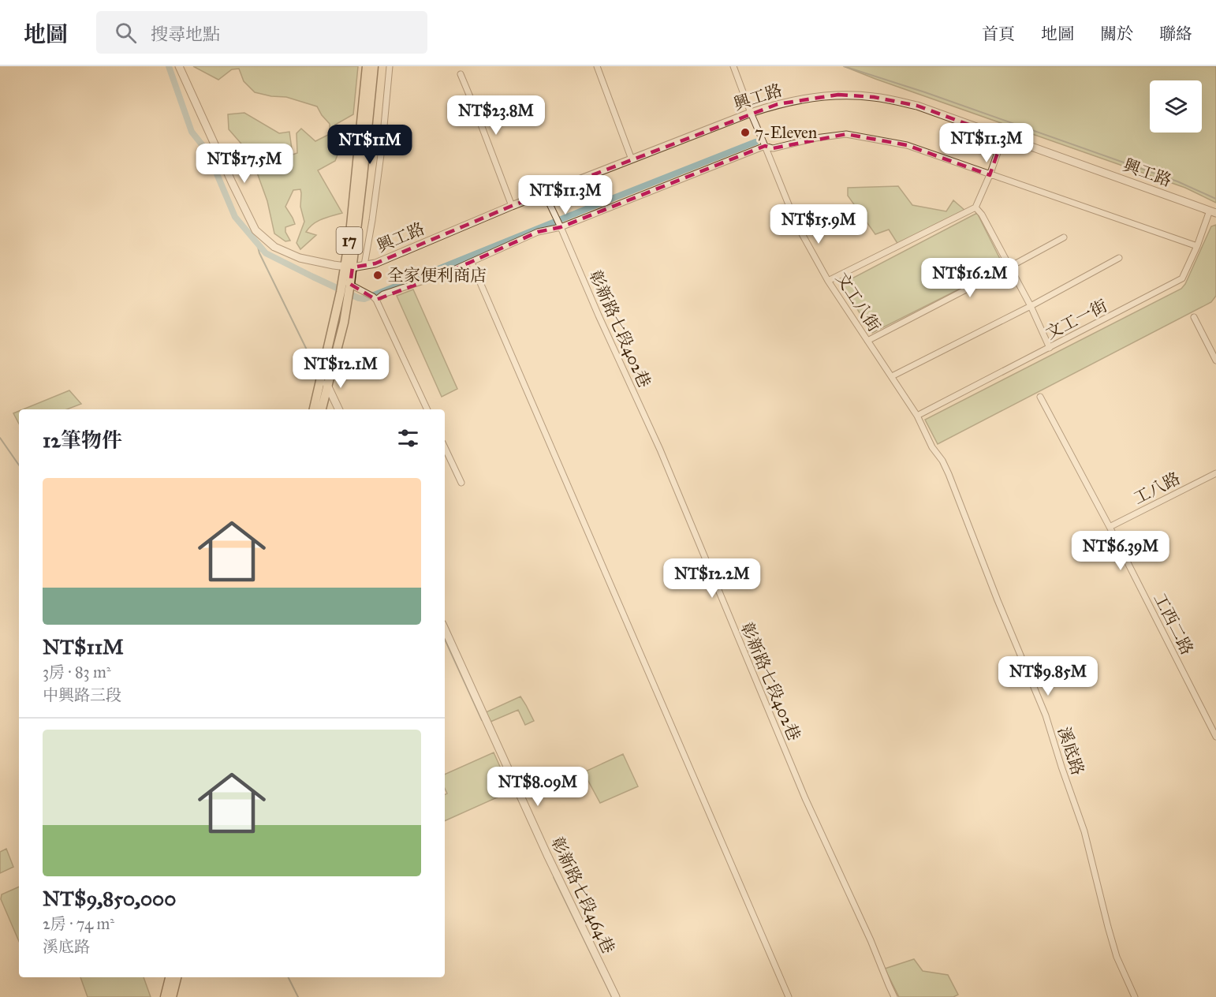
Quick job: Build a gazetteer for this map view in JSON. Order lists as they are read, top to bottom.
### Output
{
  "streets": {
    "main road": ["17"],
    "street": [
      "興工路",
      "文工八街",
      "文工一街",
      "彰新路七段402巷",
      "工八路",
      "工西二路",
      "溪底路",
      "彰新路七段464巷"
    ]
  },
  "crossings": [
    ["興工路", "17"],
    ["興工路", "文工八街"],
    ["興工路", "文工一街"],
    ["興工路", "彰新路七段402巷"],
    ["文工八街", "文工一街"],
    ["文工八街", "溪底路"],
    ["文工一街", "溪底路"],
    ["工八路", "工西二路"]
  ],
  "places": ["7-Eleven", "全家便利商店"],
  "page": {
    "header": "地圖",
    "search": "搜尋地點",
    "nav": [
      "首頁",
      "地圖",
      "關於",
      "聯絡"
    ],
    "price": [
      "NT$23.8M",
      "NT$11.3M",
      "NT$11M",
      "NT$17.5M",
      "NT$11.3M",
      "NT$15.9M",
      "NT$16.2M",
      "NT$12.1M",
      "NT$6.39M",
      "NT$12.2M",
      "NT$9.85M",
      "NT$8.09M"
    ],
    "heading": "12筆物件",
    "list": [
      {
        "name": "NT$11M",
        "note": "3房 · 83 m² · 中興路三段"
      },
      {
        "name": "NT$9,850,000",
        "note": "2房 · 74 m² · 溪底路"
      }
    ]
  }
}
